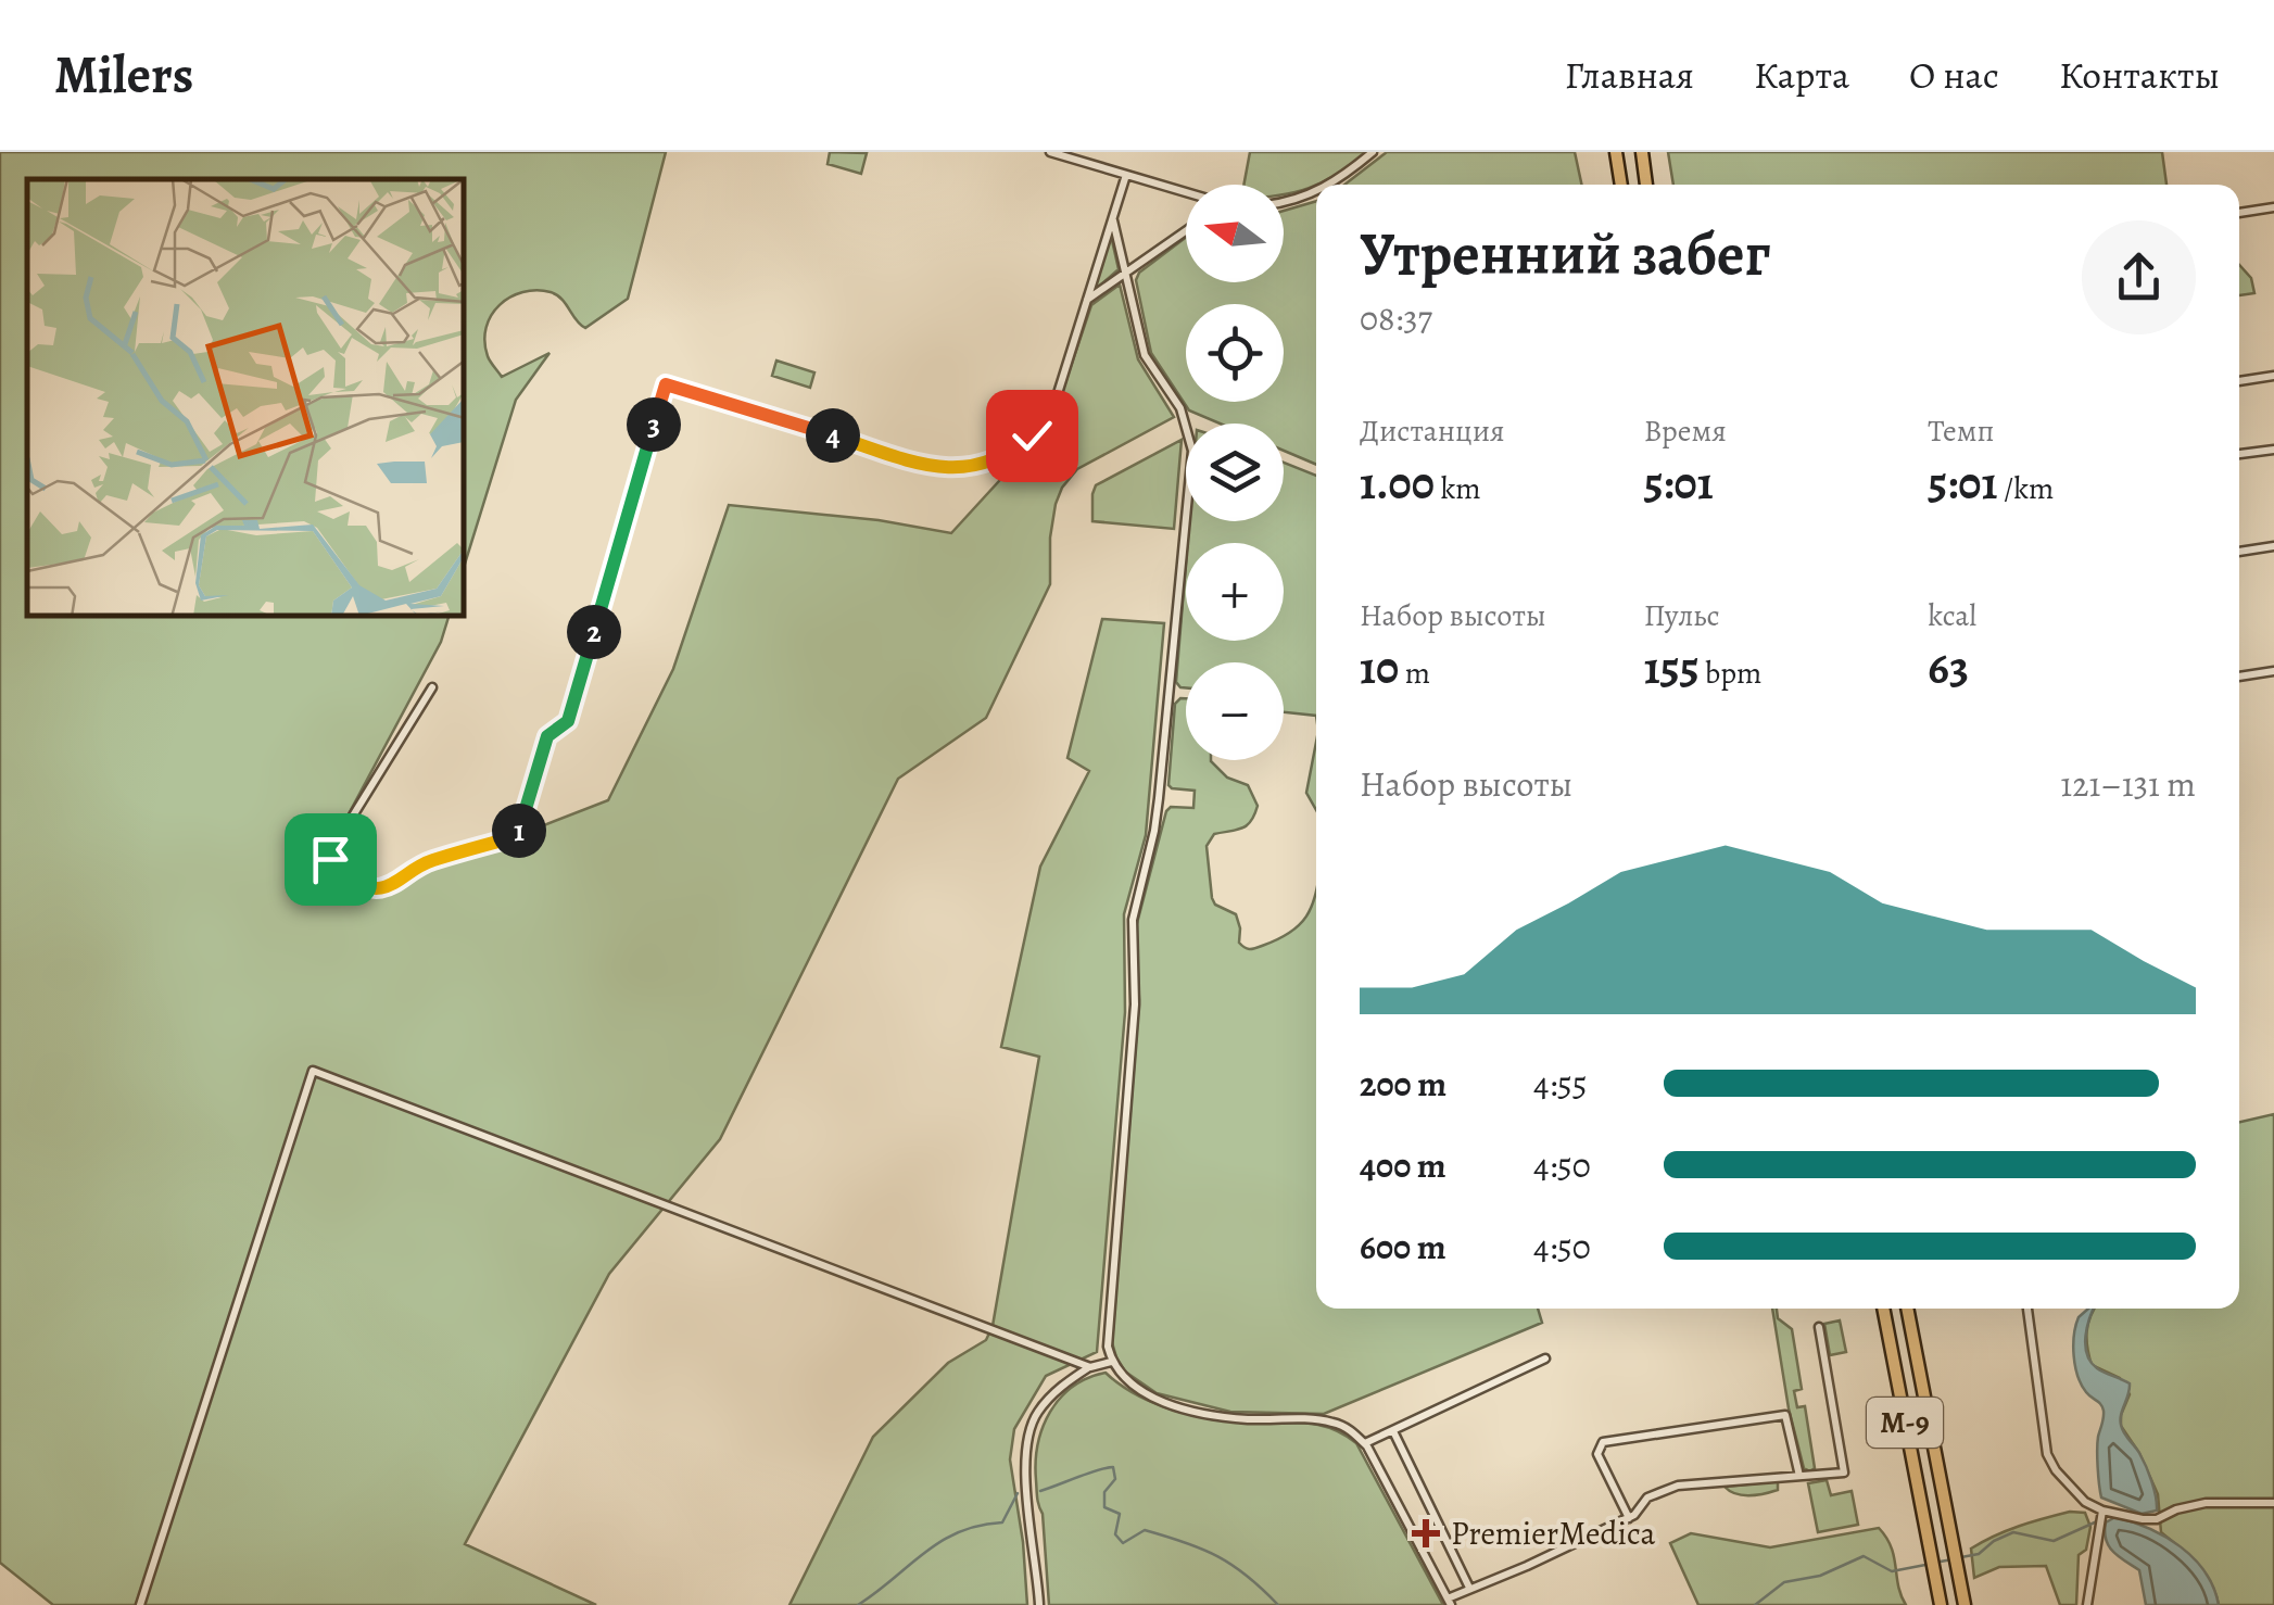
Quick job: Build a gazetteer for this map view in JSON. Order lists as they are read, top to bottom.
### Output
{
  "streets": {
    "highway": ["М-9"]
  },
  "places": {
    "health": ["PremierMedica"]
  },
  "north": "left",
  "page": {
    "header": "Milers",
    "nav": [
      "Главная",
      "Карта",
      "О нас",
      "Контакты"
    ],
    "map_buttons": ["+", "−"],
    "heading": ["Утренний забег", "08:37"],
    "stats": [
      ["Дистанция", "1.00 km"],
      ["Время", "5:01"],
      ["Темп", "5:01 /km"],
      ["Набор высоты", "10 m"],
      ["Пульс", "155 bpm"],
      ["kcal", "63"]
    ],
    "pins": [
      "3",
      "4",
      "2",
      "1"
    ],
    "chart": ["Набор высоты", "121–131 m"],
    "list": [
      {
        "name": "200 m",
        "note": "4:55"
      },
      {
        "name": "400 m",
        "note": "4:50"
      },
      {
        "name": "600 m",
        "note": "4:50"
      }
    ]
  }
}
